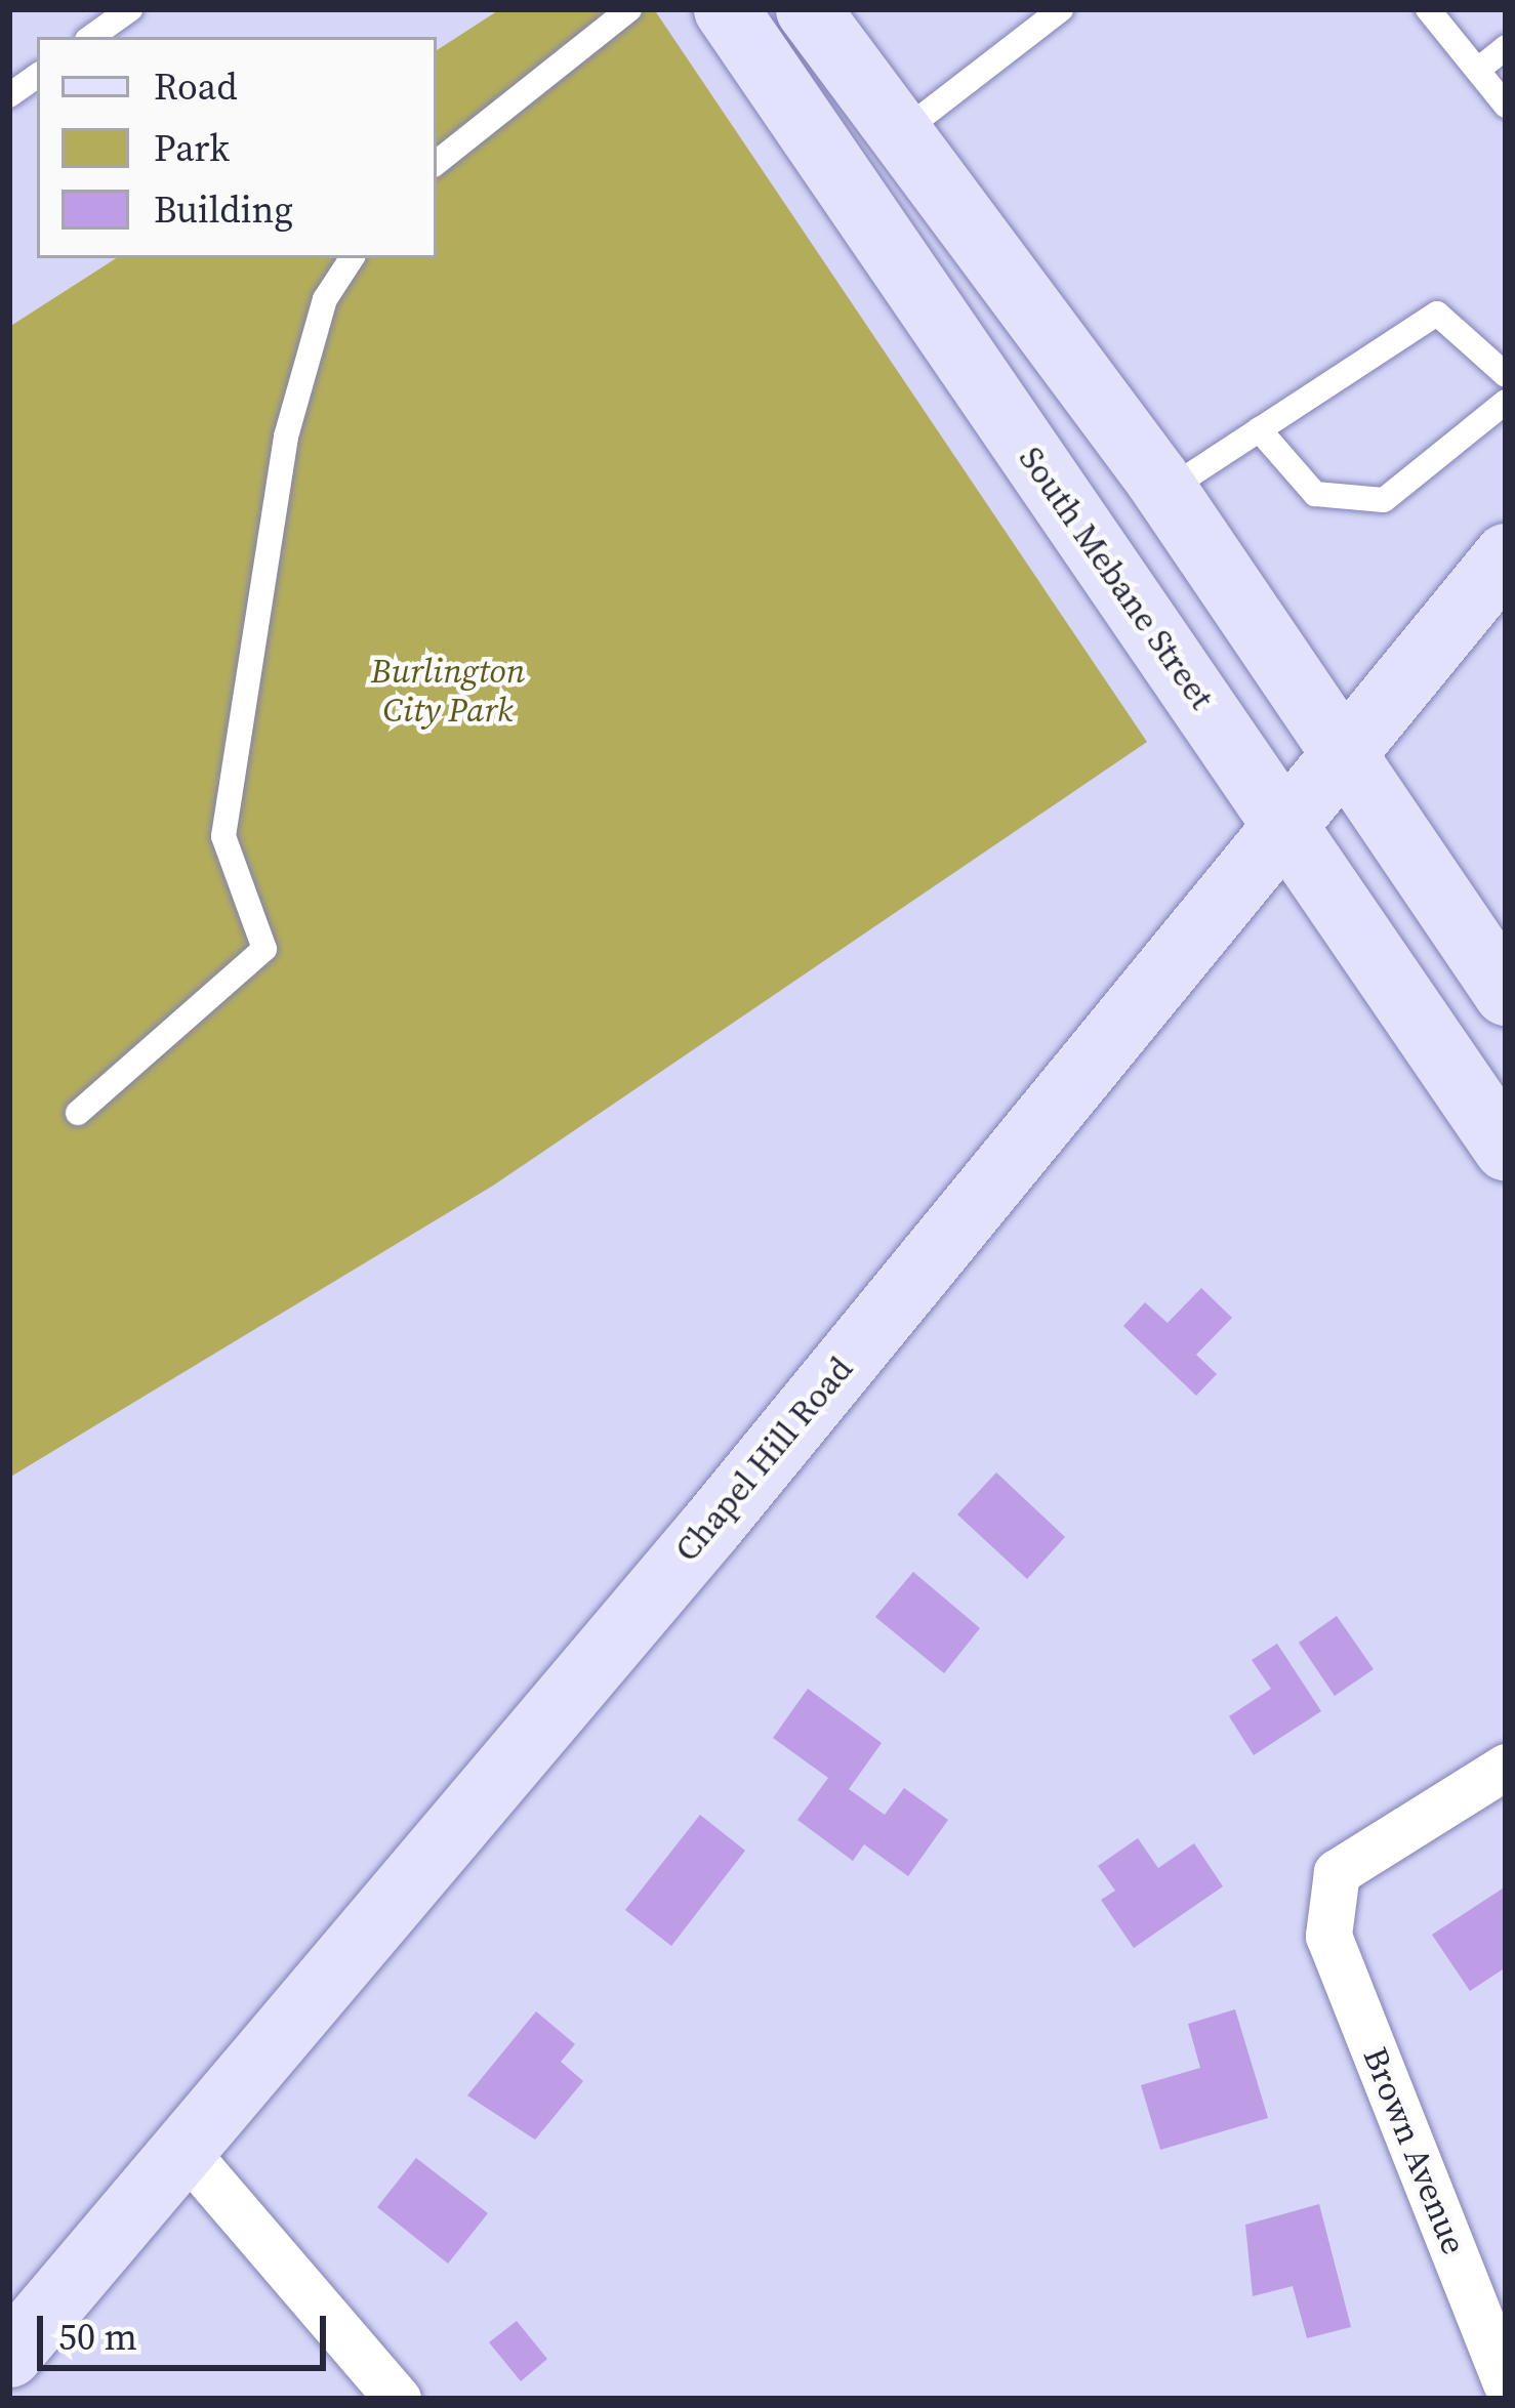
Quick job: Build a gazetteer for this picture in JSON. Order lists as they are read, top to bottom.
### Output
{
  "streets": {
    "street": ["South Mebane Street", "Chapel Hill Road", "Brown Avenue"]
  },
  "crossings": [
    ["South Mebane Street", "Chapel Hill Road"]
  ],
  "parks": ["Burlington City Park"],
  "legend": ["Road", "Park", "Building"],
  "scale_bar": "50 m"
}
